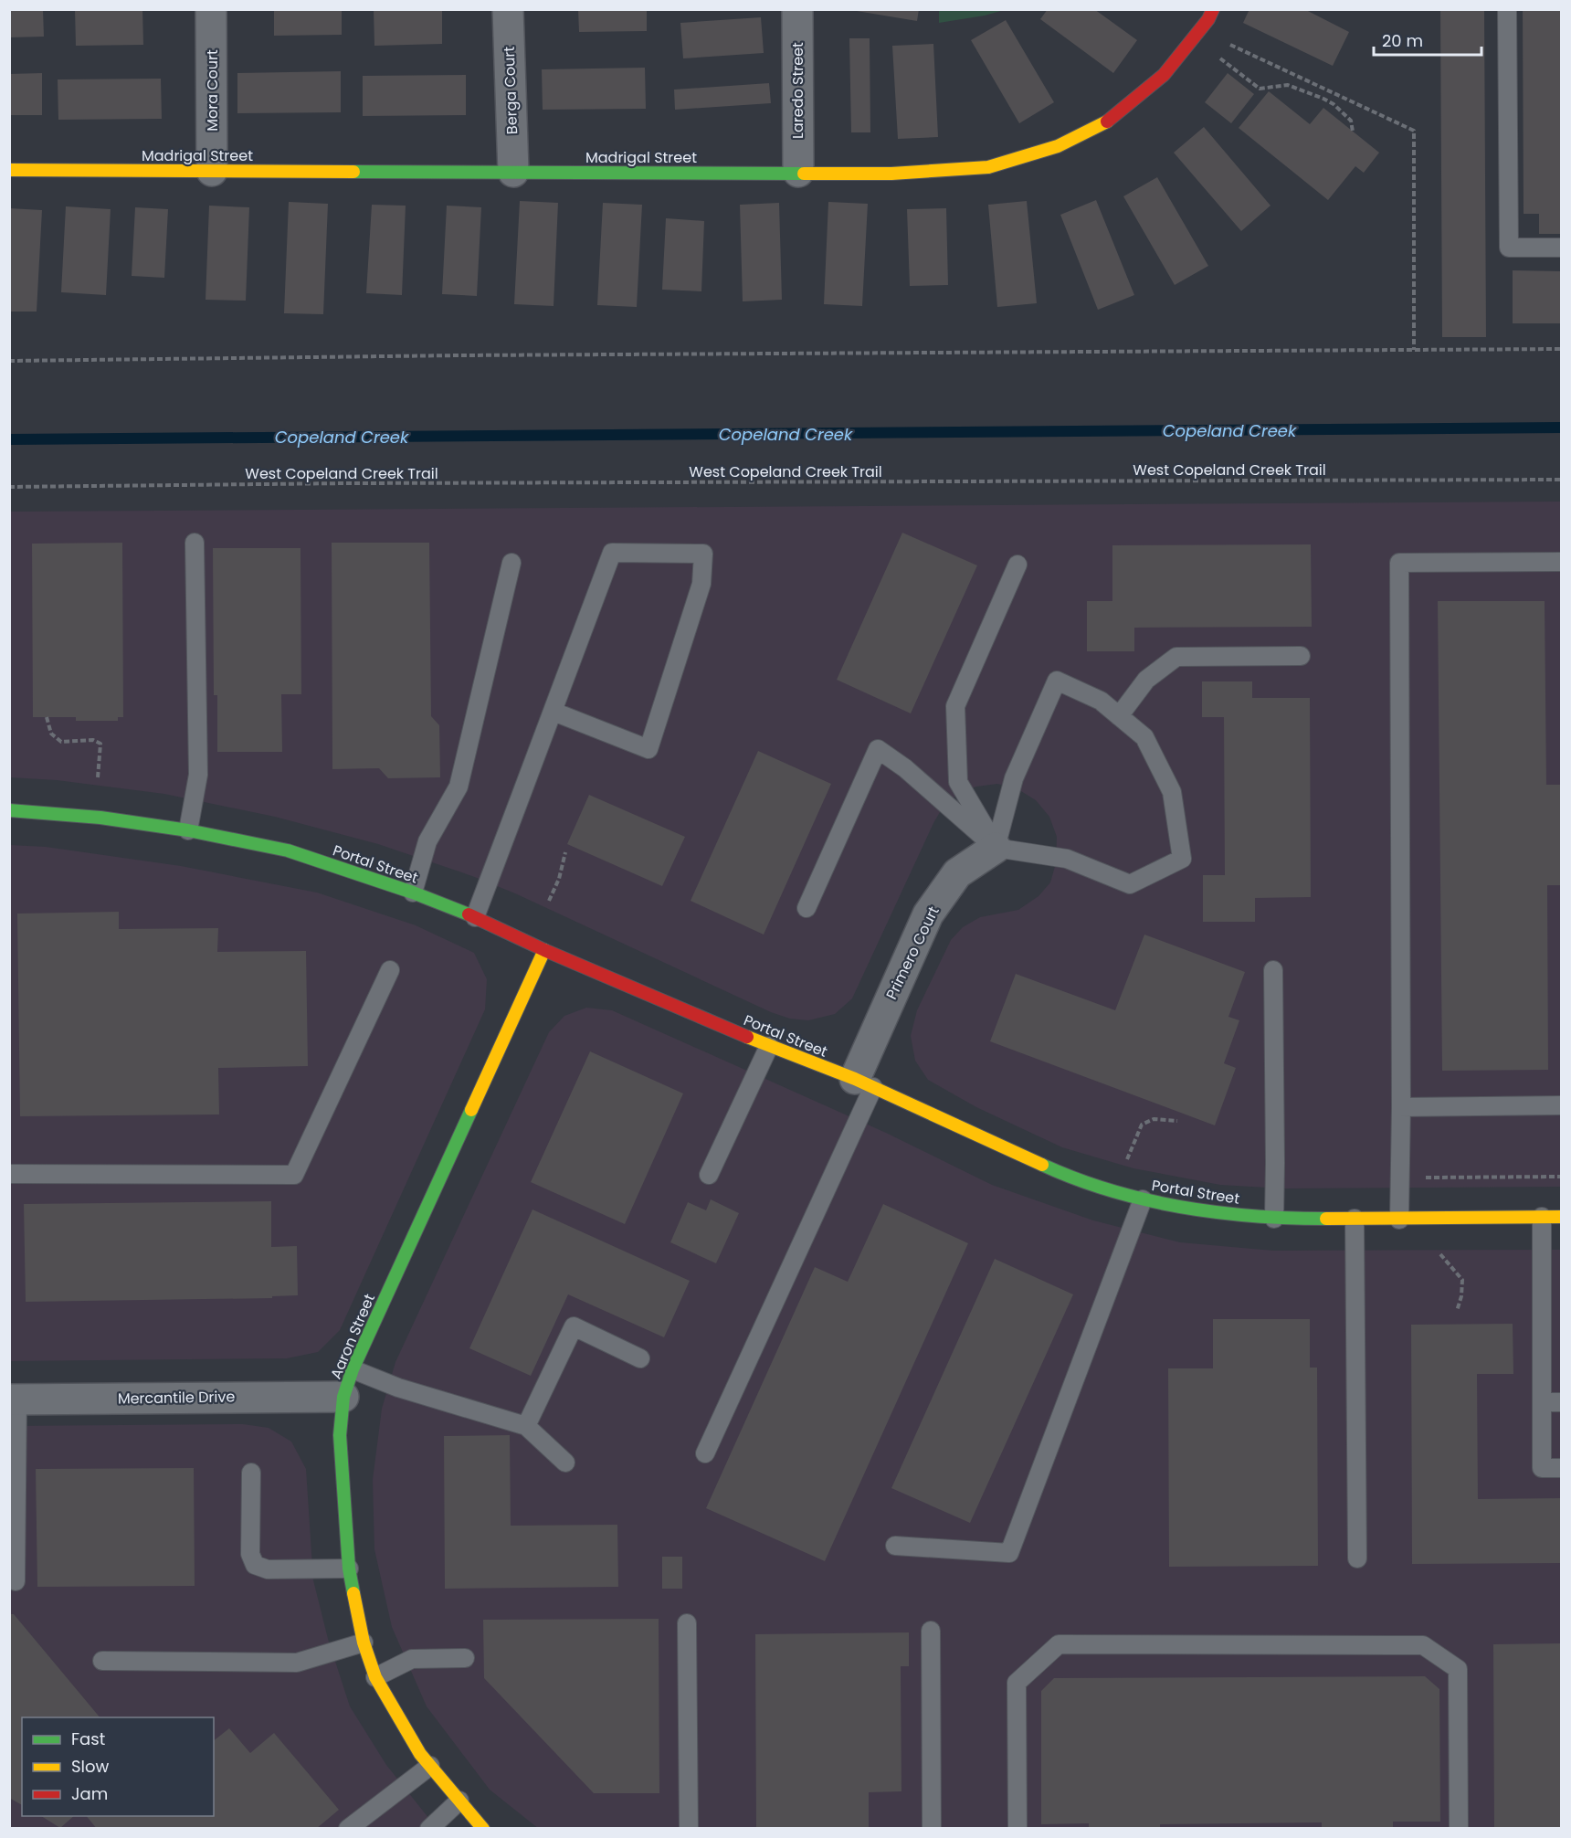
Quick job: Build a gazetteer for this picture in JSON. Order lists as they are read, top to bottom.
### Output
{
  "streets": {
    "street": [
      "Mora Court",
      "Berga Court",
      "Laredo Street",
      "Madrigal Street",
      "Portal Street",
      "Primero Court",
      "Aaron Street",
      "Mercantile Drive"
    ],
    "path": ["West Copeland Creek Trail"]
  },
  "crossings": [
    ["Mora Court", "Madrigal Street"],
    ["Berga Court", "Madrigal Street"],
    ["Laredo Street", "Madrigal Street"],
    ["Portal Street", "Primero Court"],
    ["Portal Street", "Aaron Street"],
    ["Aaron Street", "Mercantile Drive"]
  ],
  "water": ["Copeland Creek"],
  "legend": ["Fast", "Slow", "Jam"],
  "scale_bar": "20 m"
}
